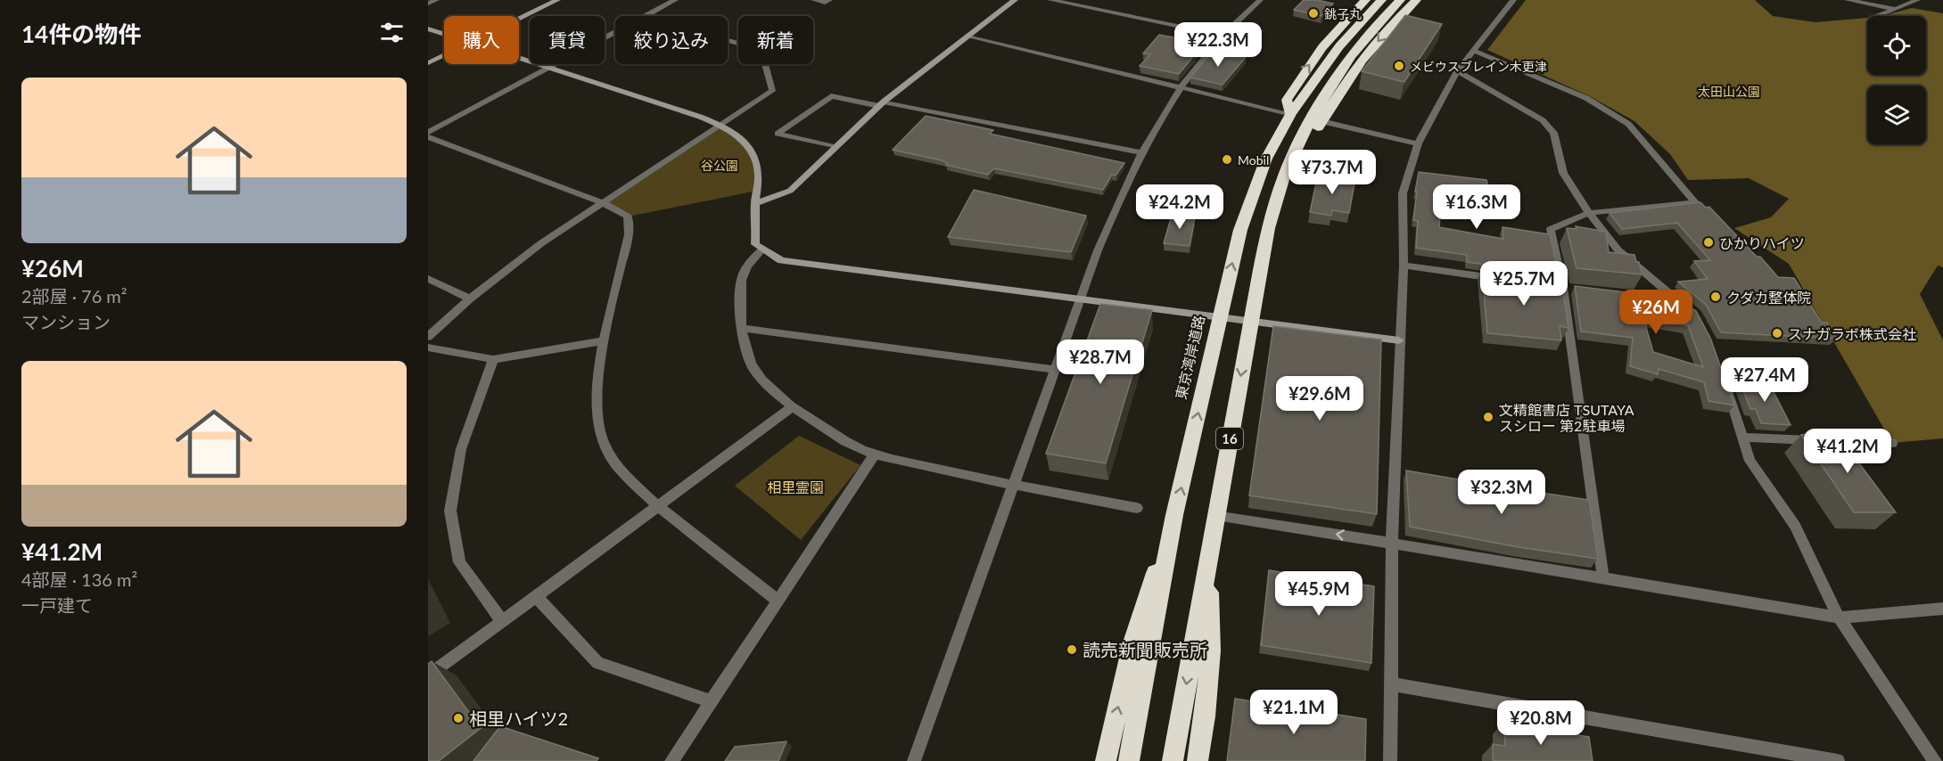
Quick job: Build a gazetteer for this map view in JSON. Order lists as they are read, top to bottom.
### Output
{
  "streets": {
    "highway": ["東京湾岸道路", "16"]
  },
  "crossings": [
    ["東京湾岸道路", "16"]
  ],
  "parks": ["太田山公園", "谷公園", "相里霊園"],
  "places": [
    "銚子丸",
    "メビウスブレイン木更津",
    "Mobil",
    "ひかりハイツ",
    "クダカ整体院",
    "スナガラボ株式会社",
    "文精館書店 TSUTAYA スシロー 第2駐車場",
    "読売新聞販売所",
    "相里ハイツ2"
  ],
  "page": {
    "heading": "14件の物件",
    "chip": [
      "購入",
      "賃貸",
      "絞り込み",
      "新着"
    ],
    "price": [
      "¥22.3M",
      "¥73.7M",
      "¥24.2M",
      "¥16.3M",
      "¥25.7M",
      "¥26M",
      "¥28.7M",
      "¥27.4M",
      "¥29.6M",
      "¥41.2M",
      "¥32.3M",
      "¥45.9M",
      "¥21.1M",
      "¥20.8M"
    ],
    "list": [
      {
        "name": "¥26M",
        "note": "2部屋 · 76 m² · マンション"
      },
      {
        "name": "¥41.2M",
        "note": "4部屋 · 136 m² · 一戸建て"
      }
    ]
  }
}
